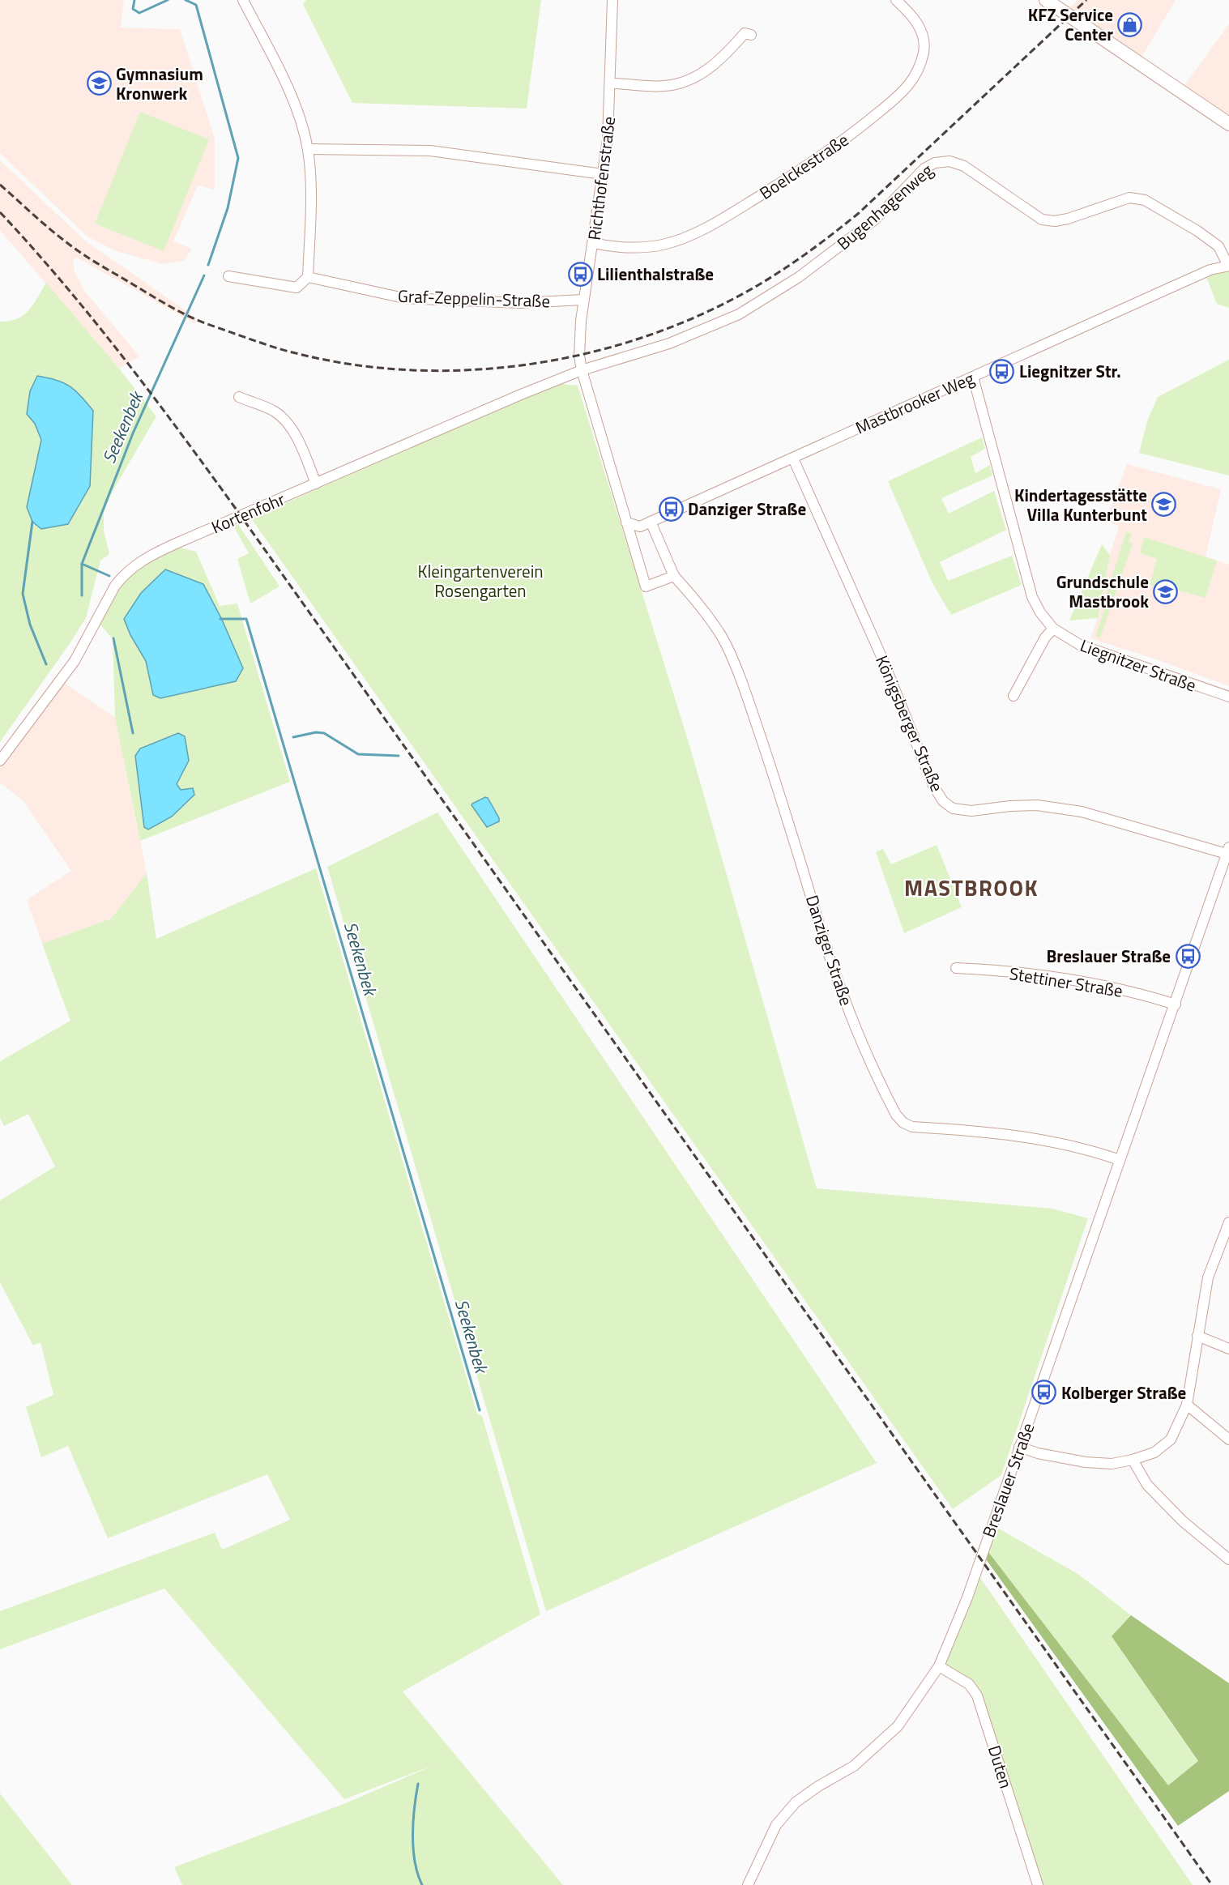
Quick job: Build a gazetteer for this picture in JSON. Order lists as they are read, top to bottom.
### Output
{
  "streets": {
    "street": [
      "Boelckestraße",
      "Richthofenstraße",
      "Bugenhagenweg",
      "Graf-Zeppelin-Straße",
      "Mastbrooker Weg",
      "Kortenfohr",
      "Liegnitzer Straße",
      "Königsberger Straße",
      "Danziger Straße",
      "Stettiner Straße",
      "Breslauer Straße",
      "Duten"
    ]
  },
  "crossings": [
    ["Boelckestraße", "Richthofenstraße"],
    ["Richthofenstraße", "Bugenhagenweg"],
    ["Richthofenstraße", "Graf-Zeppelin-Straße"],
    ["Richthofenstraße", "Mastbrooker Weg"],
    ["Richthofenstraße", "Kortenfohr"],
    ["Bugenhagenweg", "Mastbrooker Weg"],
    ["Bugenhagenweg", "Kortenfohr"],
    ["Mastbrooker Weg", "Liegnitzer Straße"],
    ["Mastbrooker Weg", "Königsberger Straße"],
    ["Mastbrooker Weg", "Danziger Straße"],
    ["Königsberger Straße", "Breslauer Straße"],
    ["Danziger Straße", "Breslauer Straße"],
    ["Stettiner Straße", "Breslauer Straße"],
    ["Breslauer Straße", "Duten"]
  ],
  "districts": ["MASTBROOK"],
  "water": ["Seekenbek"],
  "parks": ["Kleingartenverein Rosengarten"],
  "places": {
    "shop": ["KFZ Service Center"],
    "school or university": ["Gymnasium Kronwerk", "Kindertagesstätte Villa Kunterbunt", "Grundschule Mastbrook"],
    "bus stop": [
      "Lilienthalstraße",
      "Liegnitzer Str.",
      "Danziger Straße",
      "Breslauer Straße",
      "Kolberger Straße"
    ]
  }
}
